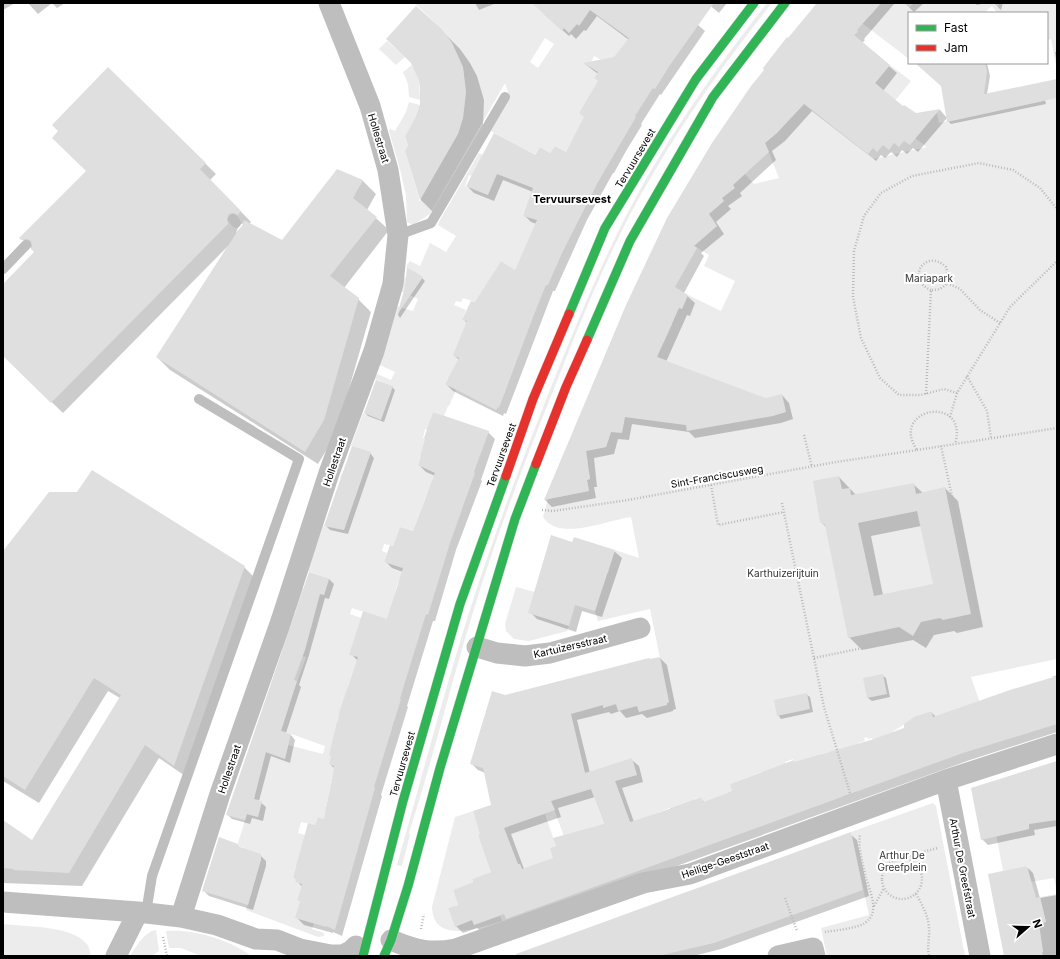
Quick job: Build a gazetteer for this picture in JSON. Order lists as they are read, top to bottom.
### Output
{
  "streets": {
    "main road": ["Tervuursevest"],
    "street": [
      "Hollestraat",
      "Kartuizersstraat",
      "Heilige-Geeststraat",
      "Arthur De Greefstraat"
    ],
    "path": ["Sint-Franciscusweg"]
  },
  "crossings": [
    ["Heilige-Geeststraat", "Arthur De Greefstraat"]
  ],
  "districts": ["Tervuursevest"],
  "parks": ["Mariapark", "Karthuizerijtuin", "Arthur De Greefplein"],
  "legend": ["Fast", "Jam"],
  "north": "right"
}
